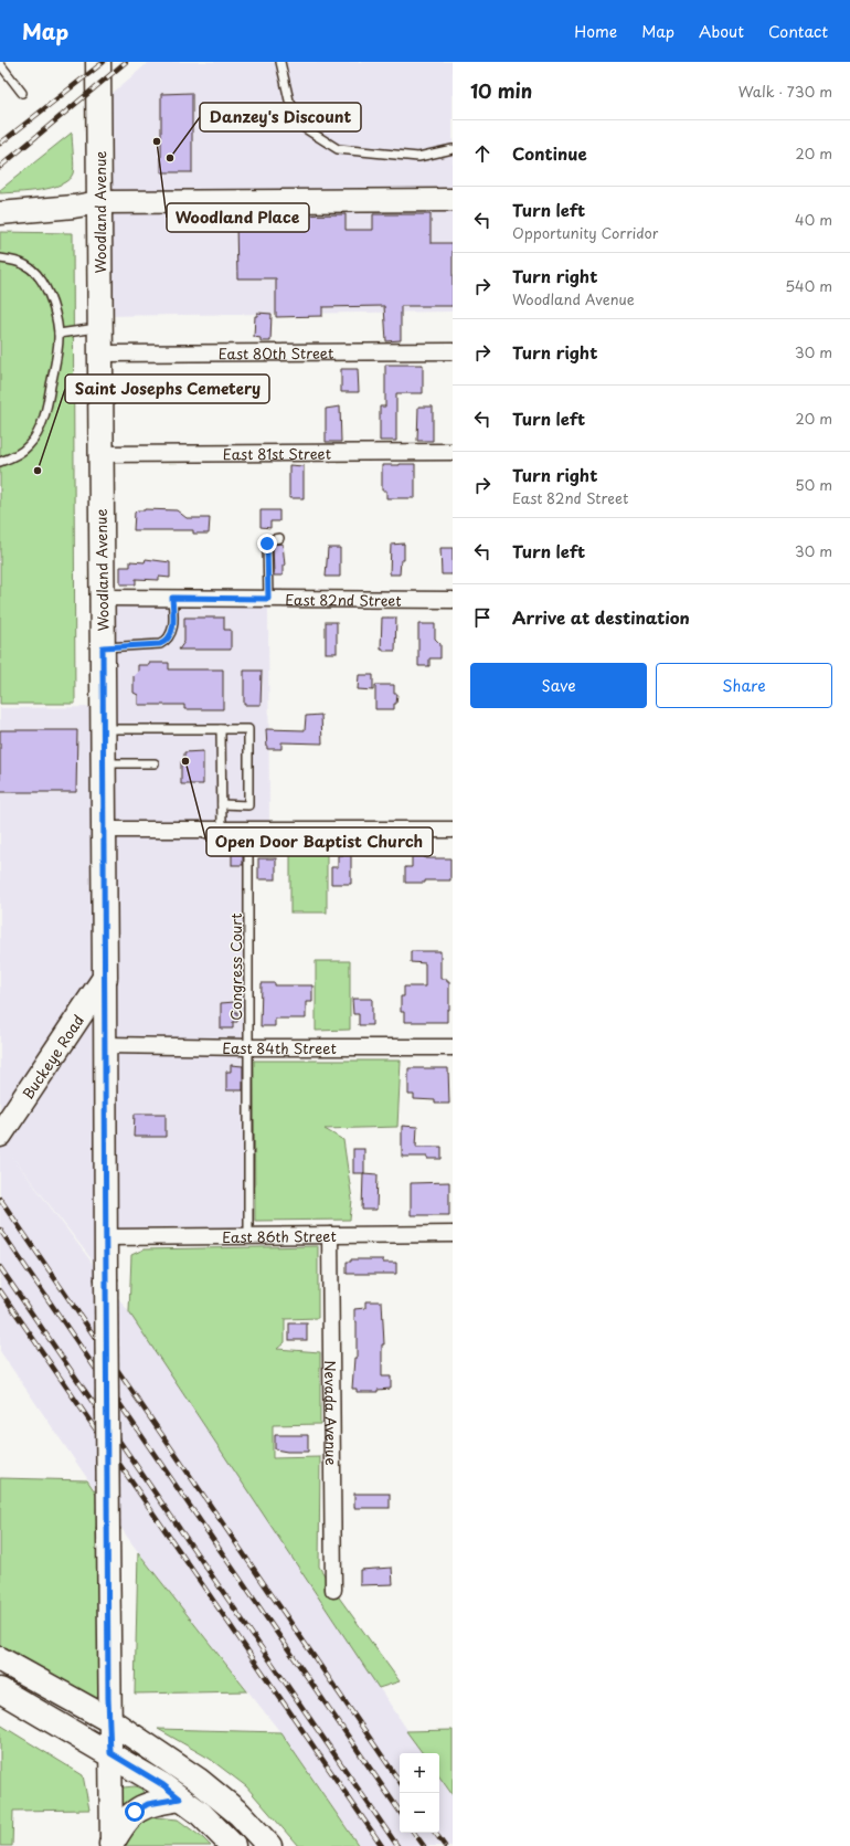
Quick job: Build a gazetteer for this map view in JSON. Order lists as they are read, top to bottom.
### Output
{
  "streets": {
    "main road": ["Woodland Avenue", "Buckeye Road"],
    "street": [
      "East 80th Street",
      "East 81st Street",
      "East 82nd Street",
      "East 84th Street",
      "East 86th Street",
      "Nevada Avenue"
    ],
    "lane": ["Congress Court"]
  },
  "crossings": [
    ["Woodland Avenue", "East 80th Street"],
    ["Woodland Avenue", "East 81st Street"],
    ["Woodland Avenue", "East 82nd Street"],
    ["Woodland Avenue", "East 84th Street"],
    ["Woodland Avenue", "Buckeye Road"],
    ["Woodland Avenue", "East 86th Street"],
    ["Congress Court", "East 84th Street"],
    ["Congress Court", "East 86th Street"],
    ["East 86th Street", "Nevada Avenue"]
  ],
  "places": [
    "Woodland Place",
    "Danzey's Discount",
    "Saint Josephs Cemetery",
    "Open Door Baptist Church"
  ],
  "page": {
    "header": "Map",
    "nav": [
      "Home",
      "Map",
      "About",
      "Contact"
    ],
    "heading": ["10 min", "Walk · 730 m"],
    "list": [
      ["Continue", "20 m"],
      ["Turn left", "Opportunity Corridor", "40 m"],
      ["Turn right", "Woodland Avenue", "540 m"],
      ["Turn right", "30 m"],
      ["Turn left", "20 m"],
      ["Turn right", "East 82nd Street", "50 m"],
      ["Turn left", "30 m"],
      "Arrive at destination"
    ],
    "buttons": ["Save", "Share"],
    "map_buttons": ["+", "−"]
  }
}
